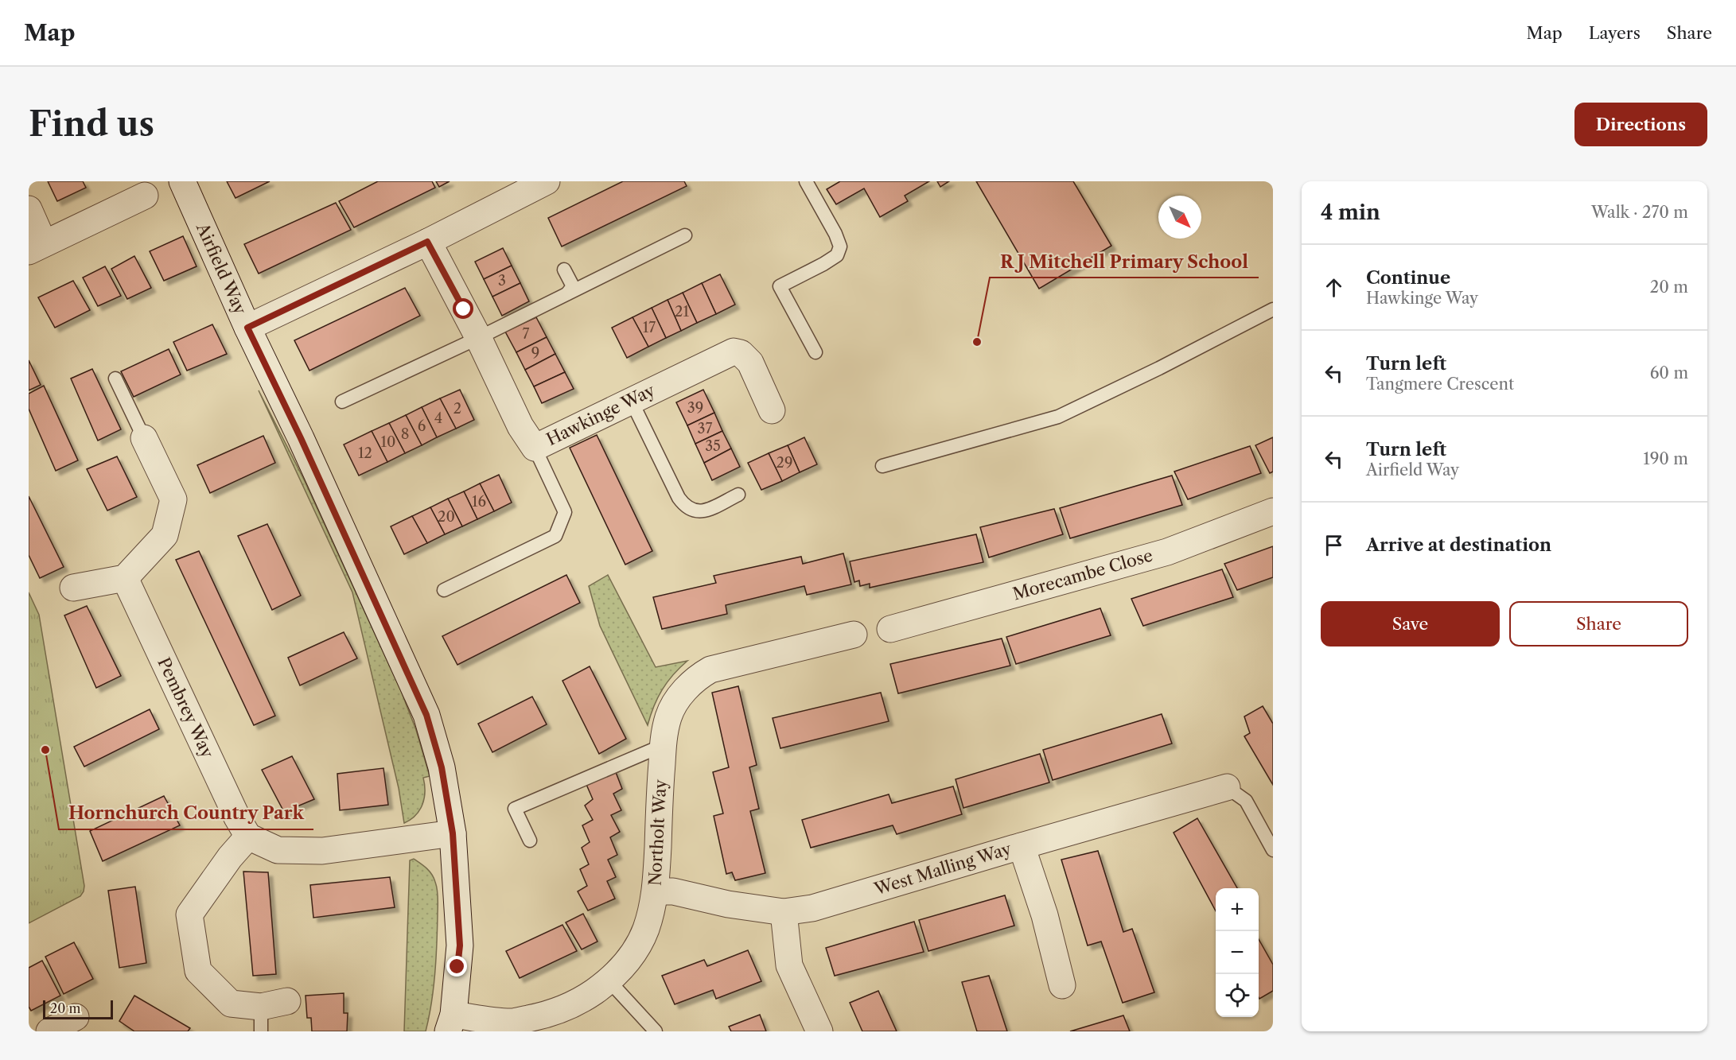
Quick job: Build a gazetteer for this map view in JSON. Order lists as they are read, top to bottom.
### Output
{
  "streets": {
    "street": [
      "Airfield Way",
      "Hawkinge Way",
      "Morecambe Close",
      "Pembrey Way",
      "Northolt Way",
      "West Malling Way"
    ]
  },
  "crossings": [
    ["Airfield Way", "Northolt Way"],
    ["Northolt Way", "West Malling Way"]
  ],
  "places": ["R J Mitchell Primary School", "Hornchurch Country Park"],
  "house_numbers": [
    "3",
    "21",
    "17",
    "7",
    "9",
    "39",
    "2",
    "4",
    "6",
    "37",
    "8",
    "10",
    "35",
    "12",
    "29",
    "16",
    "20"
  ],
  "scale_bar": "20 m",
  "north": "bottom right",
  "page": {
    "header": "Map",
    "nav": ["Map", "Layers", "Share"],
    "buttons": [
      "Directions",
      ["Save", "Share"]
    ],
    "title": "Find us",
    "heading": ["4 min", "Walk · 270 m"],
    "list": [
      ["Continue", "Hawkinge Way", "20 m"],
      ["Turn left", "Tangmere Crescent", "60 m"],
      ["Turn left", "Airfield Way", "190 m"],
      "Arrive at destination"
    ],
    "map_buttons": ["+", "−"],
    "scale": "20 m"
  }
}
